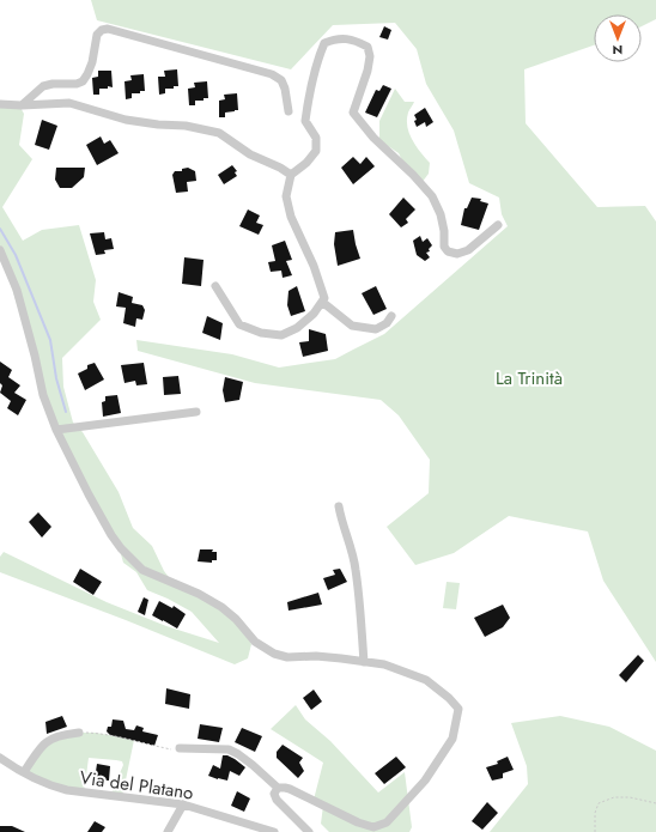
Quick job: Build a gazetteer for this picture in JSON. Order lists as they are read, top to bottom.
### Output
{
  "streets": {
    "street": ["Via del Platano"]
  },
  "parks": ["La Trinità"],
  "north": "bottom"
}
